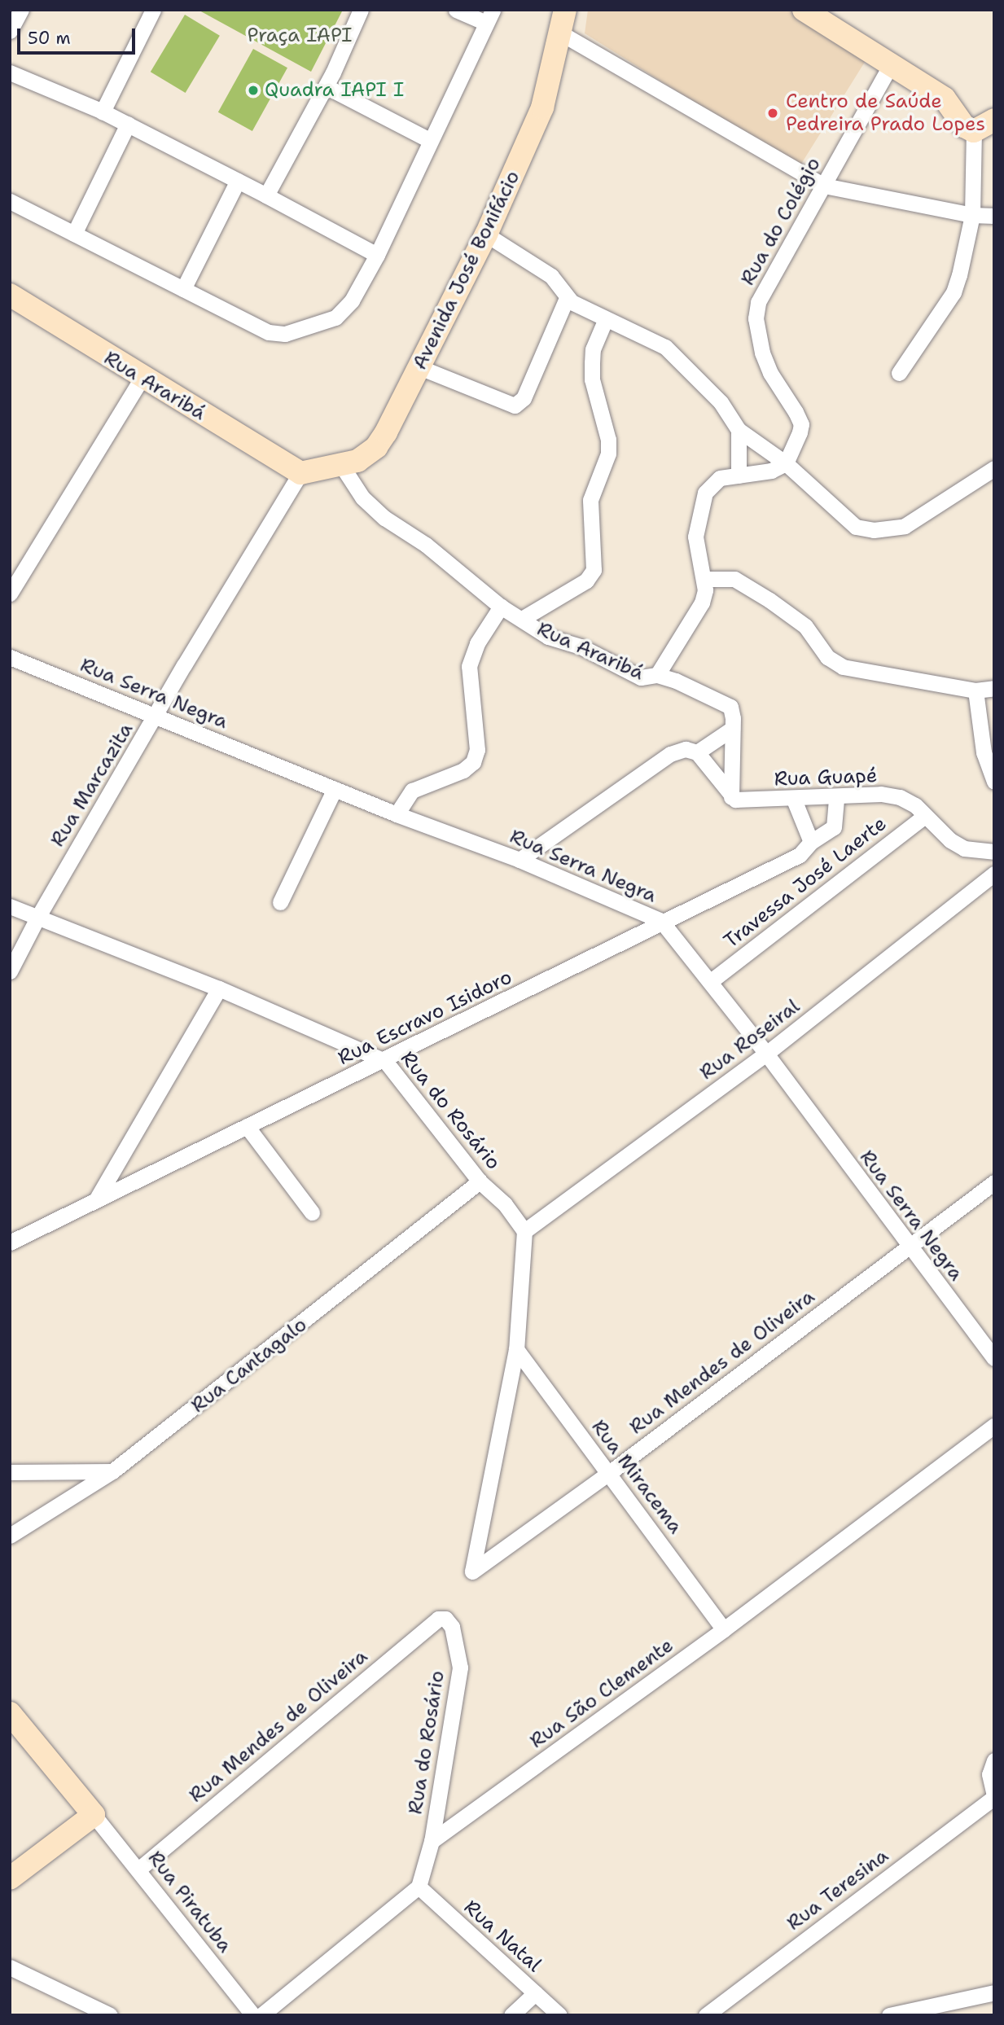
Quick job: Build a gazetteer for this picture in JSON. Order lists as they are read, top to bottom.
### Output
{
  "streets": {
    "street": [
      "Rua do Colégio",
      "Avenida José Bonifácio",
      "Rua Araribá",
      "Rua Serra Negra",
      "Rua Guapé",
      "Rua Marcazita",
      "Travessa José Laerte",
      "Rua Escravo Isidoro",
      "Rua Roseiral",
      "Rua do Rosário",
      "Rua Mendes de Oliveira",
      "Rua Cantagalo",
      "Rua Miracema",
      "Rua São Clemente",
      "Rua Teresina",
      "Rua Piratuba",
      "Rua Natal"
    ]
  },
  "crossings": [
    ["Avenida José Bonifácio", "Rua Araribá"],
    ["Avenida José Bonifácio", "Rua Marcazita"],
    ["Rua Araribá", "Rua Guapé"],
    ["Rua Araribá", "Rua Marcazita"],
    ["Rua Serra Negra", "Rua Marcazita"],
    ["Rua Serra Negra", "Travessa José Laerte"],
    ["Rua Serra Negra", "Rua Escravo Isidoro"],
    ["Rua Serra Negra", "Rua Roseiral"],
    ["Rua Serra Negra", "Rua Mendes de Oliveira"],
    ["Rua Guapé", "Travessa José Laerte"],
    ["Rua Guapé", "Rua Escravo Isidoro"],
    ["Rua Marcazita", "Rua do Rosário"],
    ["Rua Escravo Isidoro", "Rua do Rosário"],
    ["Rua Roseiral", "Rua do Rosário"],
    ["Rua do Rosário", "Rua Mendes de Oliveira"],
    ["Rua do Rosário", "Rua Cantagalo"],
    ["Rua do Rosário", "Rua São Clemente"],
    ["Rua Mendes de Oliveira", "Rua Miracema"],
    ["Rua Mendes de Oliveira", "Rua Piratuba"],
    ["Rua Miracema", "Rua São Clemente"]
  ],
  "parks": ["Praça IAPI"],
  "places": ["Quadra IAPI I", "Centro de Saúde Pedreira Prado Lopes"],
  "scale_bar": "50 m"
}
